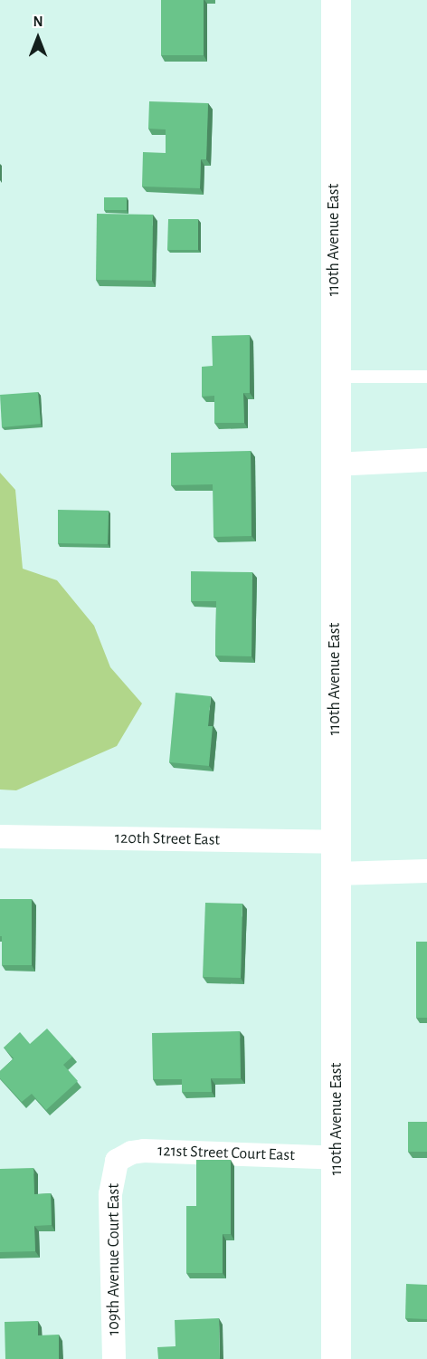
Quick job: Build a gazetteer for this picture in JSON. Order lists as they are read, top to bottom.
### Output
{
  "streets": {
    "street": [
      "110th Avenue East",
      "120th Street East",
      "121st Street Court East",
      "109th Avenue Court East"
    ]
  },
  "crossings": [
    ["110th Avenue East", "120th Street East"],
    ["110th Avenue East", "121st Street Court East"],
    ["121st Street Court East", "109th Avenue Court East"]
  ],
  "north": "top"
}
